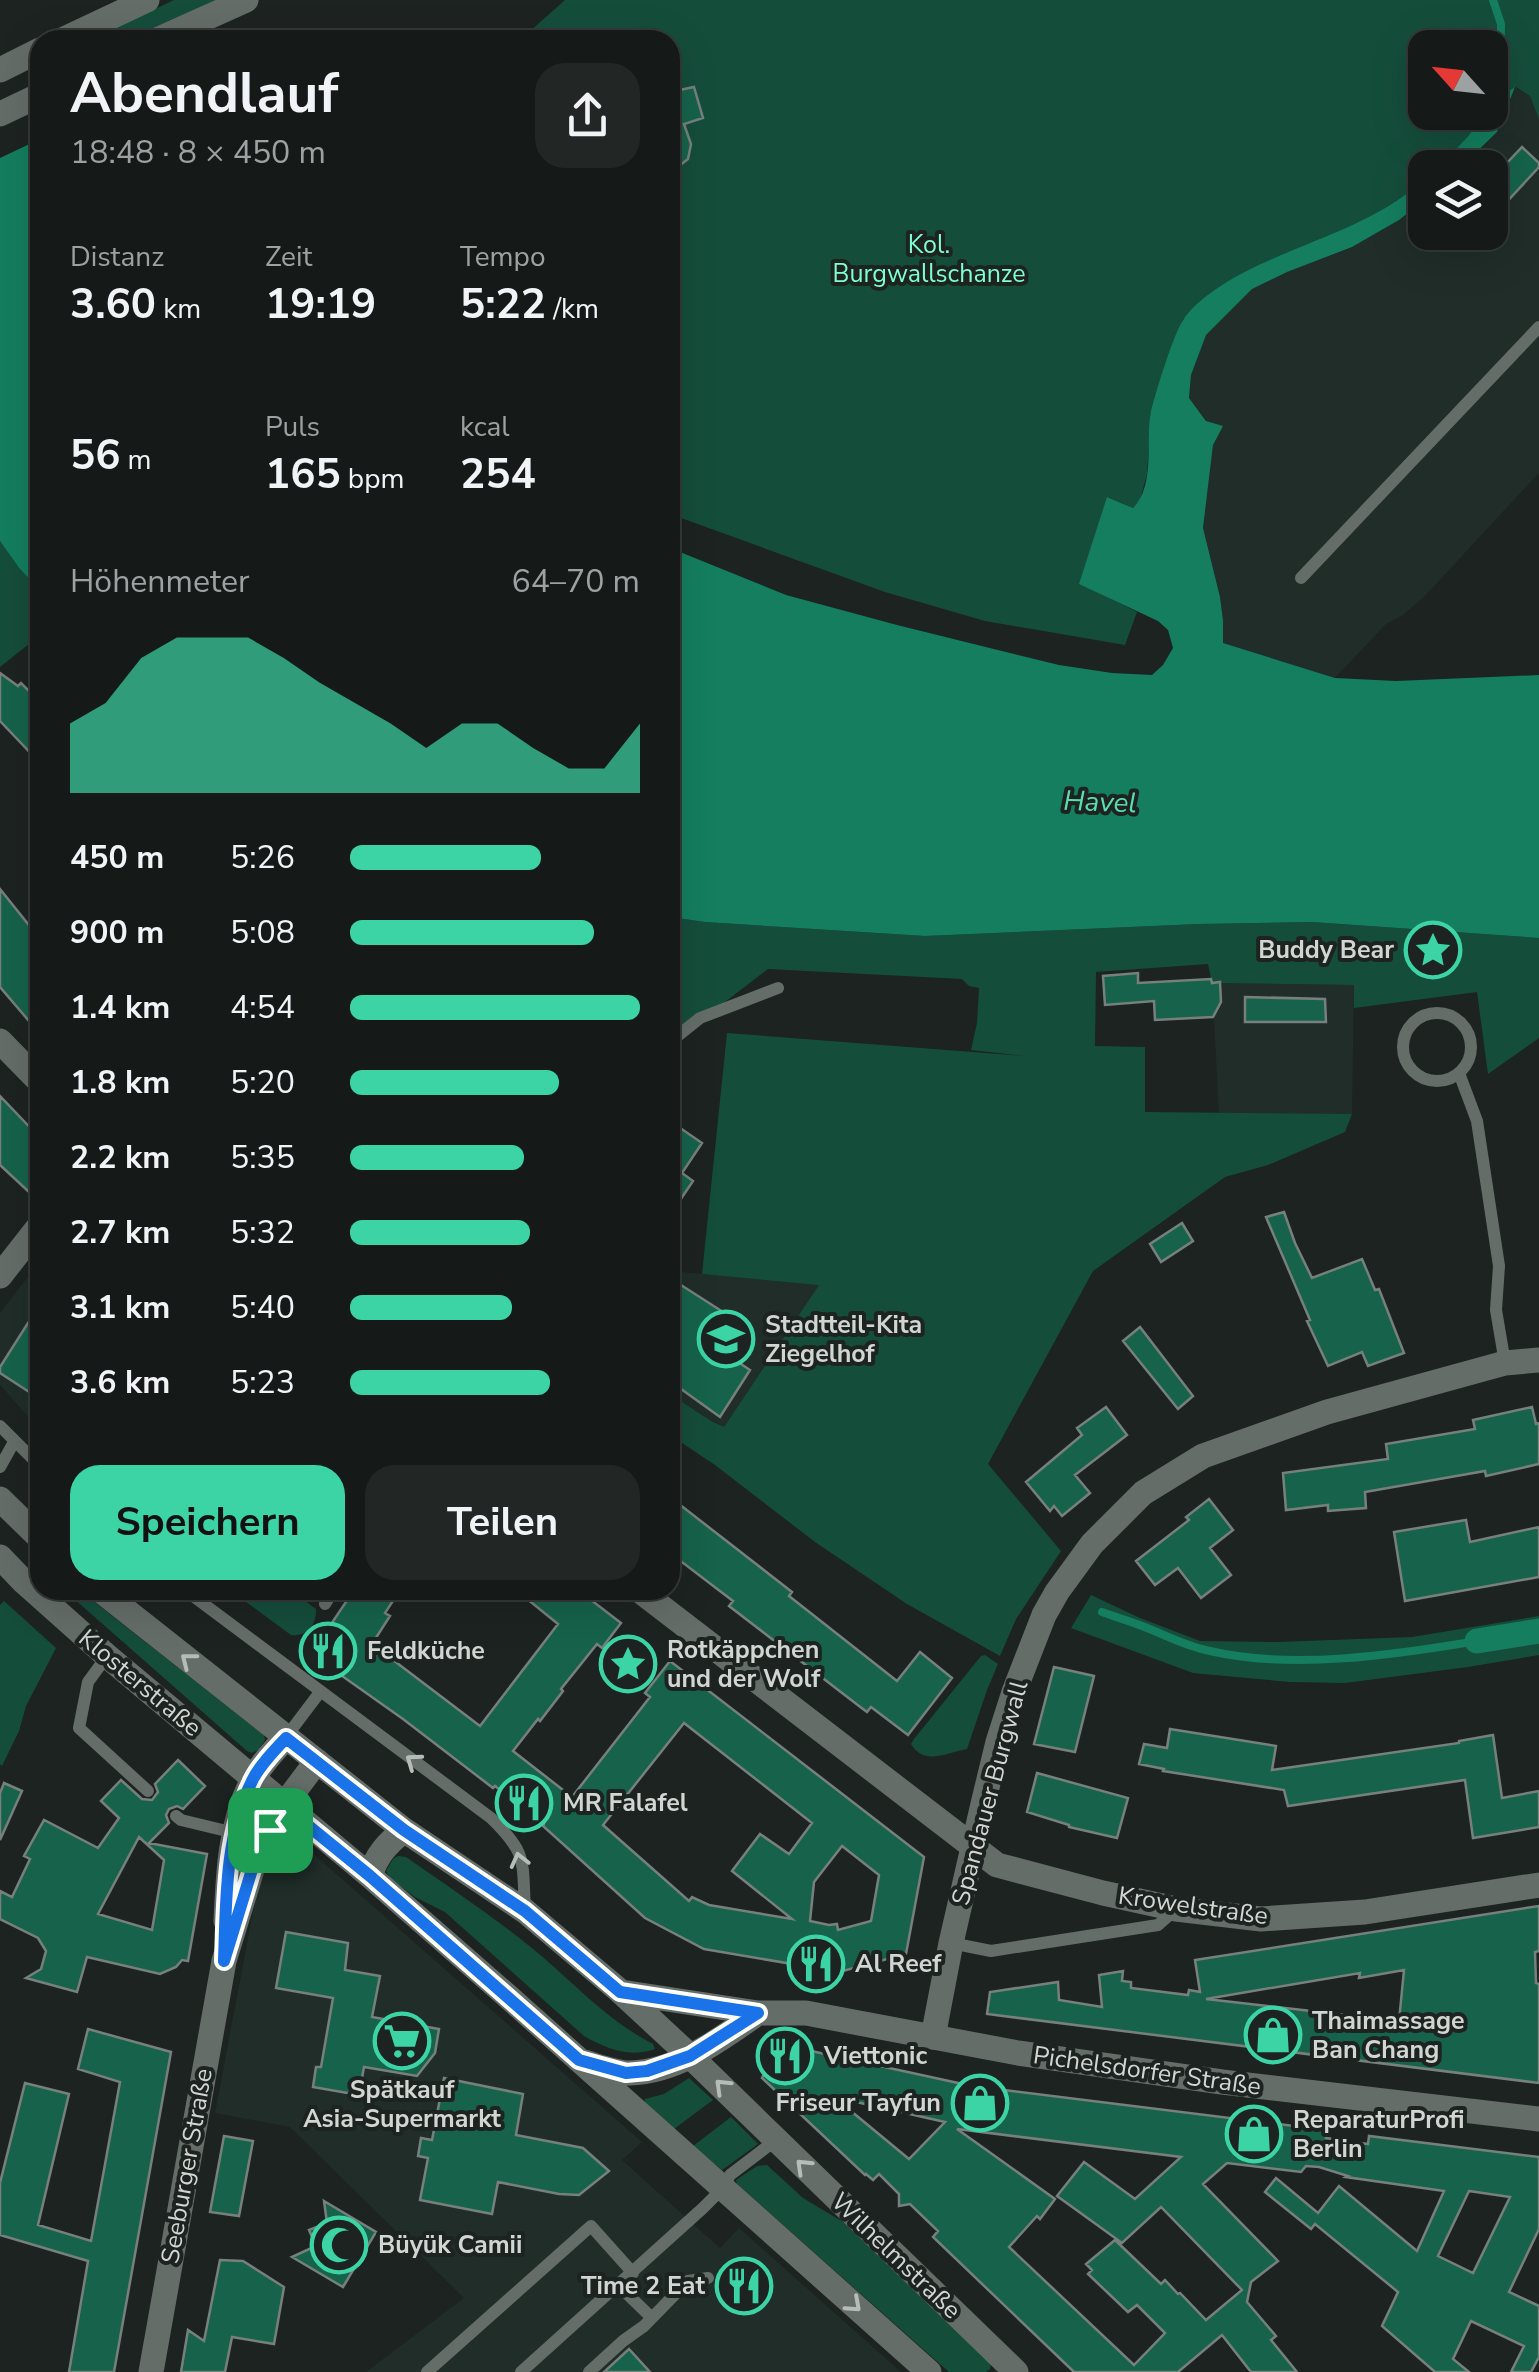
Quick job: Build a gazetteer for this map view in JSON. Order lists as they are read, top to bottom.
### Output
{
  "streets": {
    "street": [
      "Klosterstraße",
      "Spandauer Burgwall",
      "Krowelstraße",
      "Pichelsdorfer Straße",
      "Seeburger Straße",
      "Wilhelmstraße"
    ]
  },
  "crossings": [
    ["Klosterstraße", "Seeburger Straße"],
    ["Klosterstraße", "Wilhelmstraße"],
    ["Spandauer Burgwall", "Krowelstraße"],
    ["Spandauer Burgwall", "Pichelsdorfer Straße"],
    ["Pichelsdorfer Straße", "Wilhelmstraße"]
  ],
  "water": ["Havel"],
  "parks": ["Kol. Burgwallschanze"],
  "places": {
    "place": ["Buddy Bear", "Rotkäppchen und der Wolf"],
    "school or university": ["Stadtteil-Kita Ziegelhof"],
    "restaurant": [
      "Feldküche",
      "MR Falafel",
      "Al Reef",
      "Viettonic",
      "Time 2 Eat"
    ],
    "shop": ["Thaimassage Ban Chang", "Friseur Tayfun", "ReparaturProfi Berlin"],
    "supermarket": ["Spätkauf Asia-Supermarkt"],
    "mosque": ["Büyük Camii"]
  },
  "north": "top left",
  "page": {
    "heading": ["Abendlauf", "18:48 · 8 × 450 m"],
    "stats": [
      ["Distanz", "3.60 km"],
      ["Zeit", "19:19"],
      ["Tempo", "5:22 /km"],
      ["56 m"],
      ["Puls", "165 bpm"],
      ["kcal", "254"]
    ],
    "chart": ["Höhenmeter", "64–70 m"],
    "list": [
      {
        "name": "450 m",
        "note": "5:26"
      },
      {
        "name": "900 m",
        "note": "5:08"
      },
      {
        "name": "1.4 km",
        "note": "4:54"
      },
      {
        "name": "1.8 km",
        "note": "5:20"
      },
      {
        "name": "2.2 km",
        "note": "5:35"
      },
      {
        "name": "2.7 km",
        "note": "5:32"
      },
      {
        "name": "3.1 km",
        "note": "5:40"
      },
      {
        "name": "3.6 km",
        "note": "5:23"
      }
    ],
    "buttons": ["Speichern", "Teilen"]
  }
}
